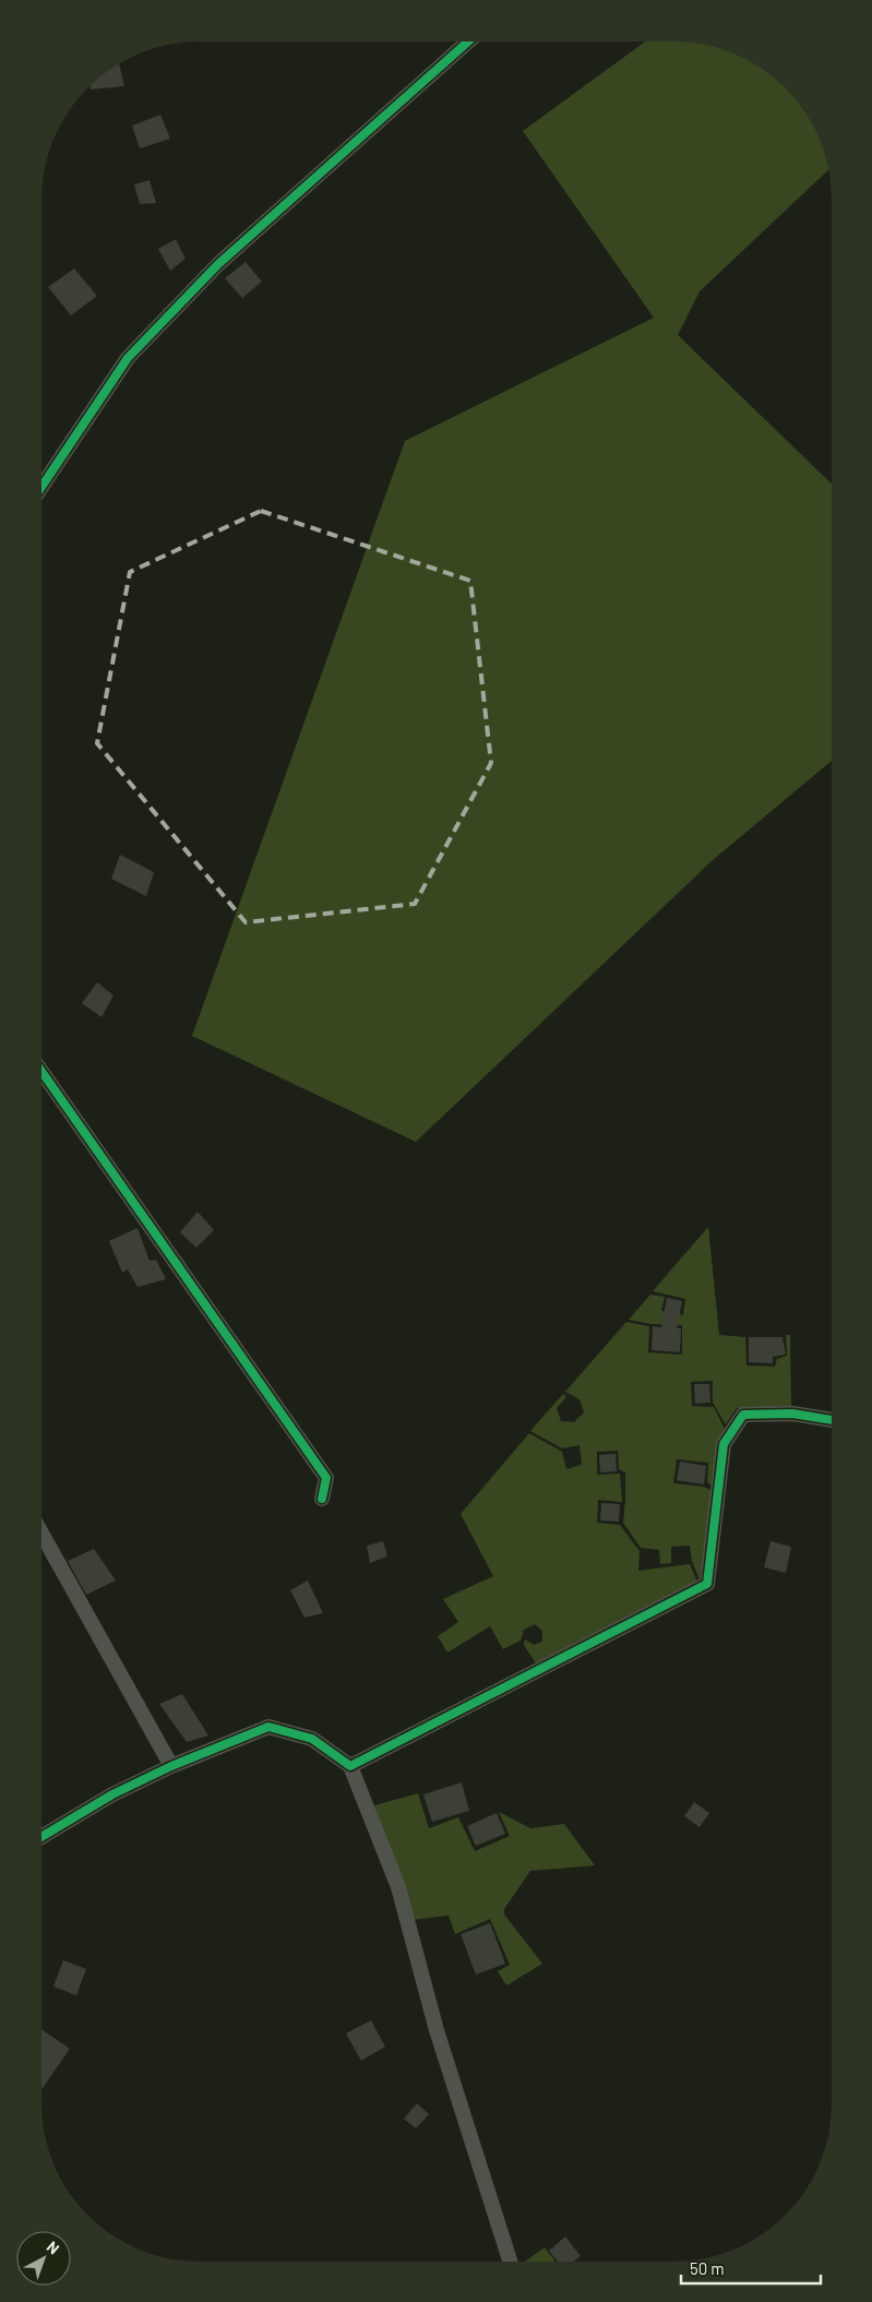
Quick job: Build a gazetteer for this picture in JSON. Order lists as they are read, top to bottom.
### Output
{
  "scale_bar": "50 m",
  "north": "top right"
}
